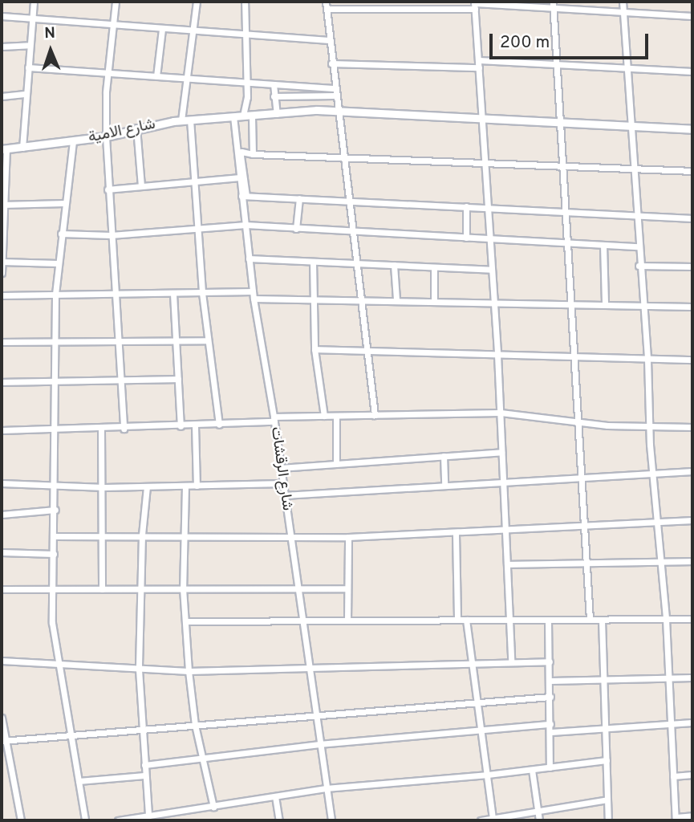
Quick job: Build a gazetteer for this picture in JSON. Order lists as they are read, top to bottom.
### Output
{
  "streets": {
    "street": ["شارع الامية", "شارع الرقشات"]
  },
  "crossings": [
    ["شارع الامية", "شارع الرقشات"]
  ],
  "scale_bar": "200 m",
  "north": "top"
}
